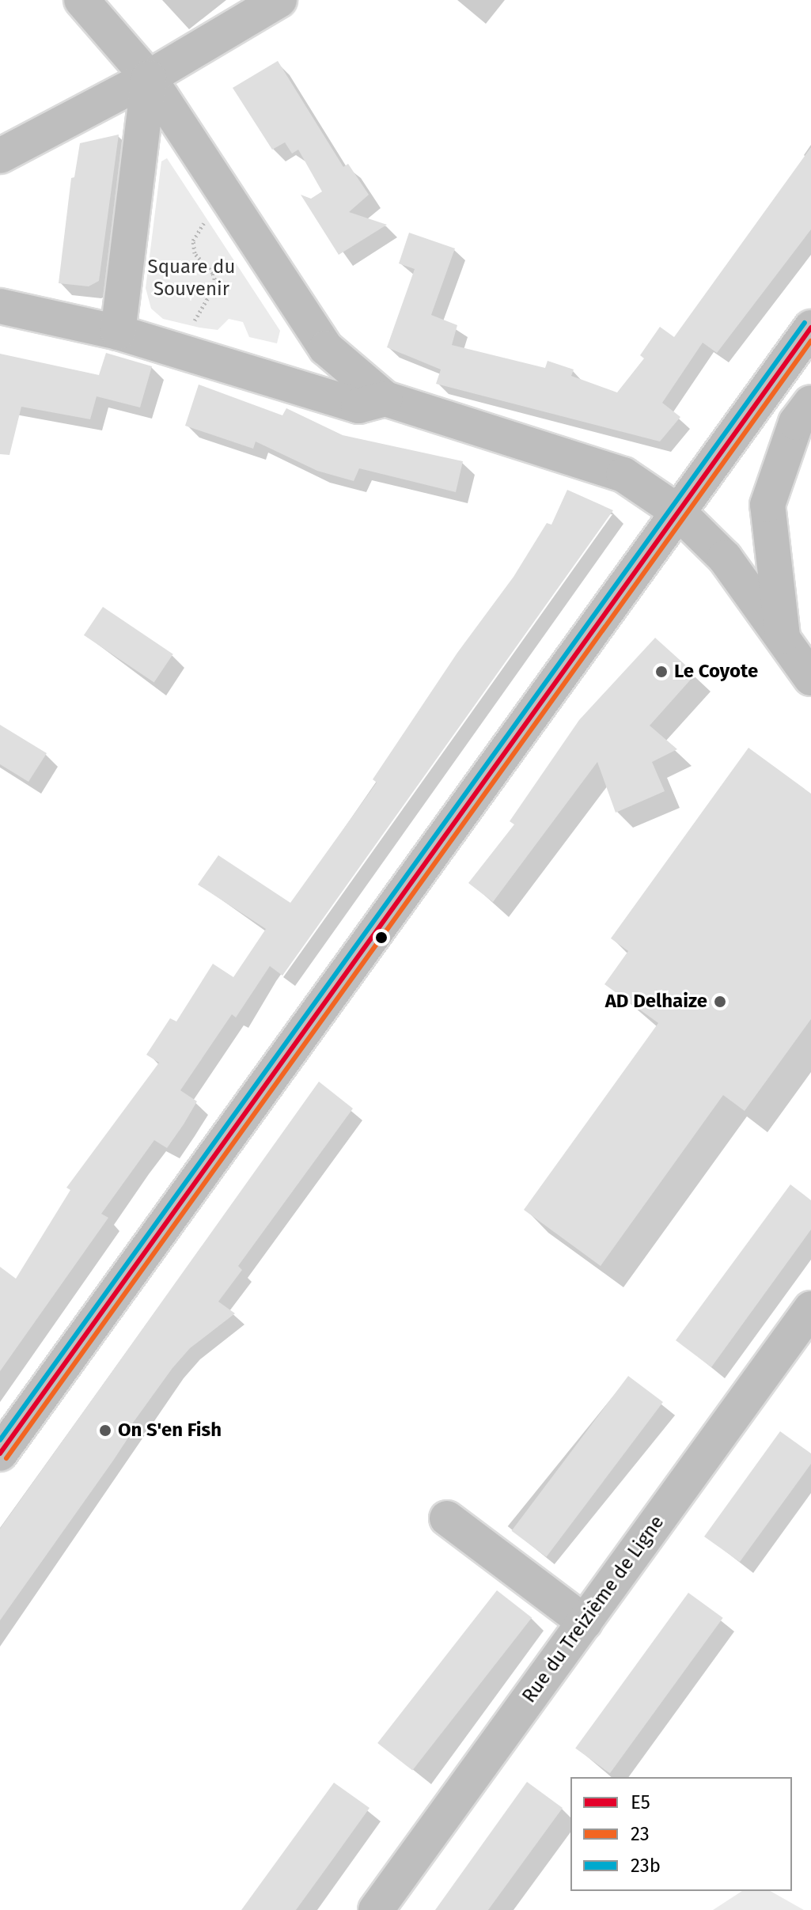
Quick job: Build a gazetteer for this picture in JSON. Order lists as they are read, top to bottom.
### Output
{
  "streets": {
    "street": ["Rue du Treizième de Ligne"]
  },
  "parks": ["Square du Souvenir"],
  "places": ["Le Coyote", "AD Delhaize", "On S'en Fish"],
  "lines": ["transit line 23b", "transit line E5", "transit line 23"],
  "legend": ["E5", "23", "23b"]
}
